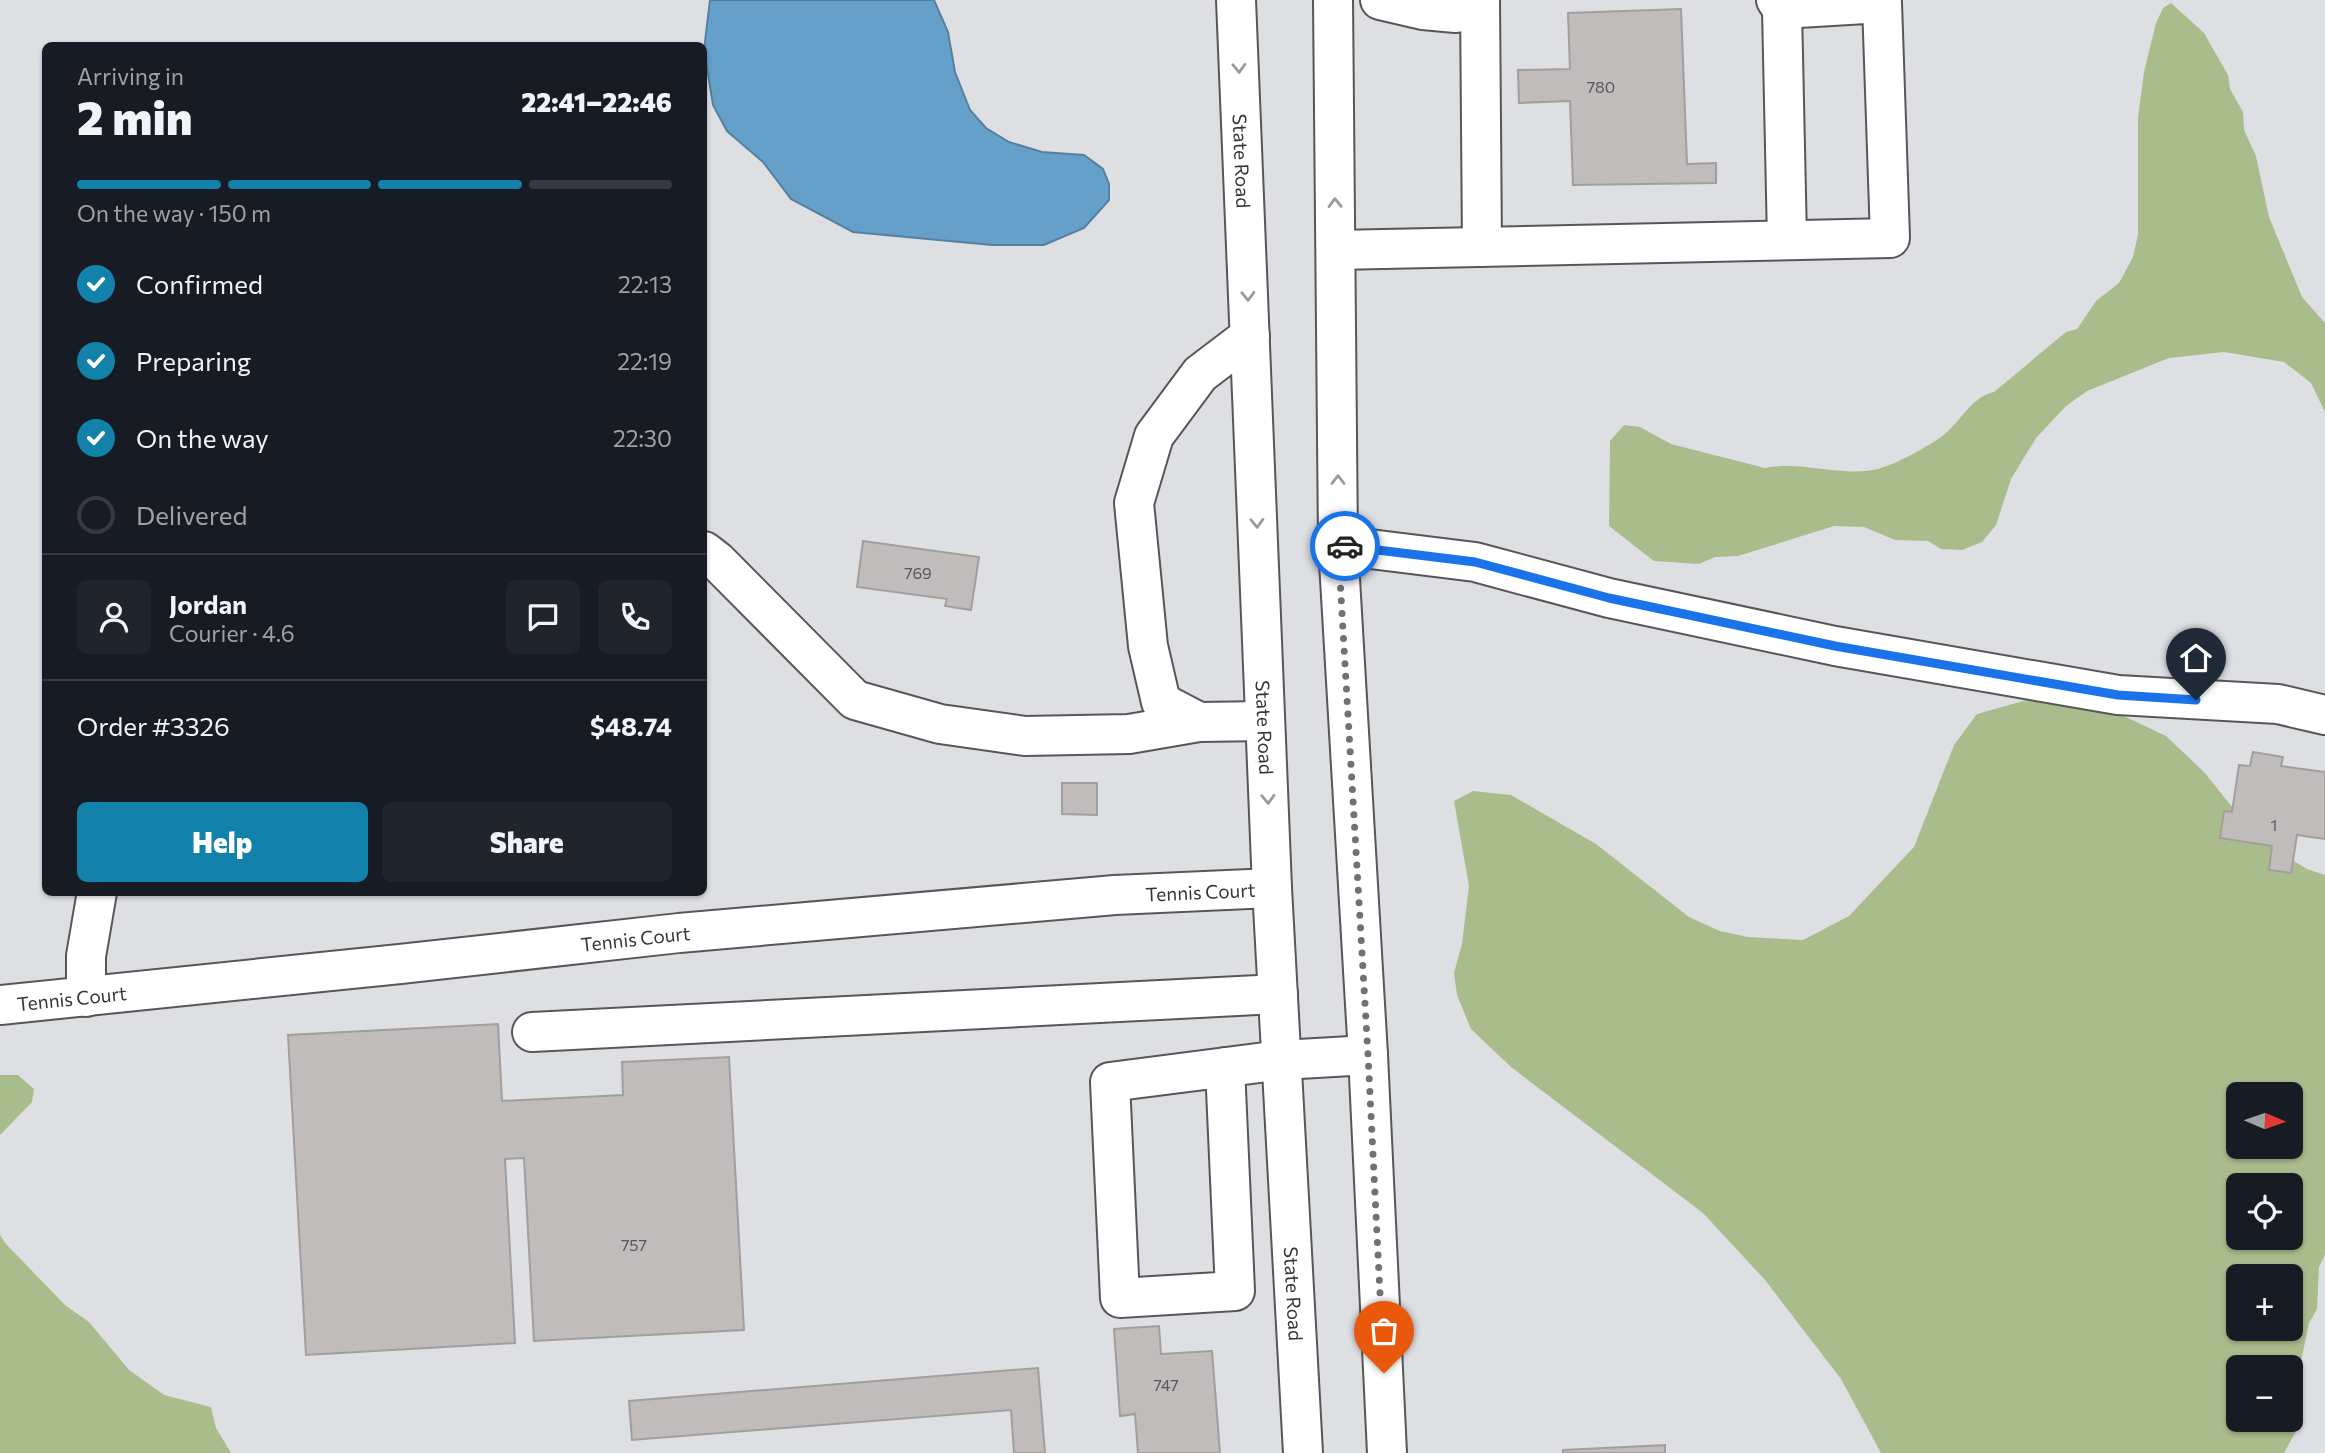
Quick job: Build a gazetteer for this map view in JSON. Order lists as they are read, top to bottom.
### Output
{
  "streets": {
    "main road": ["State Road", "Tennis Court"]
  },
  "crossings": [
    ["State Road", "Tennis Court"]
  ],
  "house_numbers": [
    "780",
    "769",
    "1",
    "757",
    "747"
  ],
  "north": "right",
  "page": {
    "heading": ["2 min", "Arriving in", "22:41–22:46"],
    "panel": [
      "Jordan",
      "Courier · 4.6",
      "Order #3326",
      "$48.74"
    ],
    "bar": "On the way · 150 m",
    "list": [
      ["Confirmed", "22:13"],
      ["Preparing", "22:19"],
      ["On the way", "22:30"],
      "Delivered"
    ],
    "buttons": ["Help", "Share"],
    "map_buttons": ["+", "−"]
  }
}
